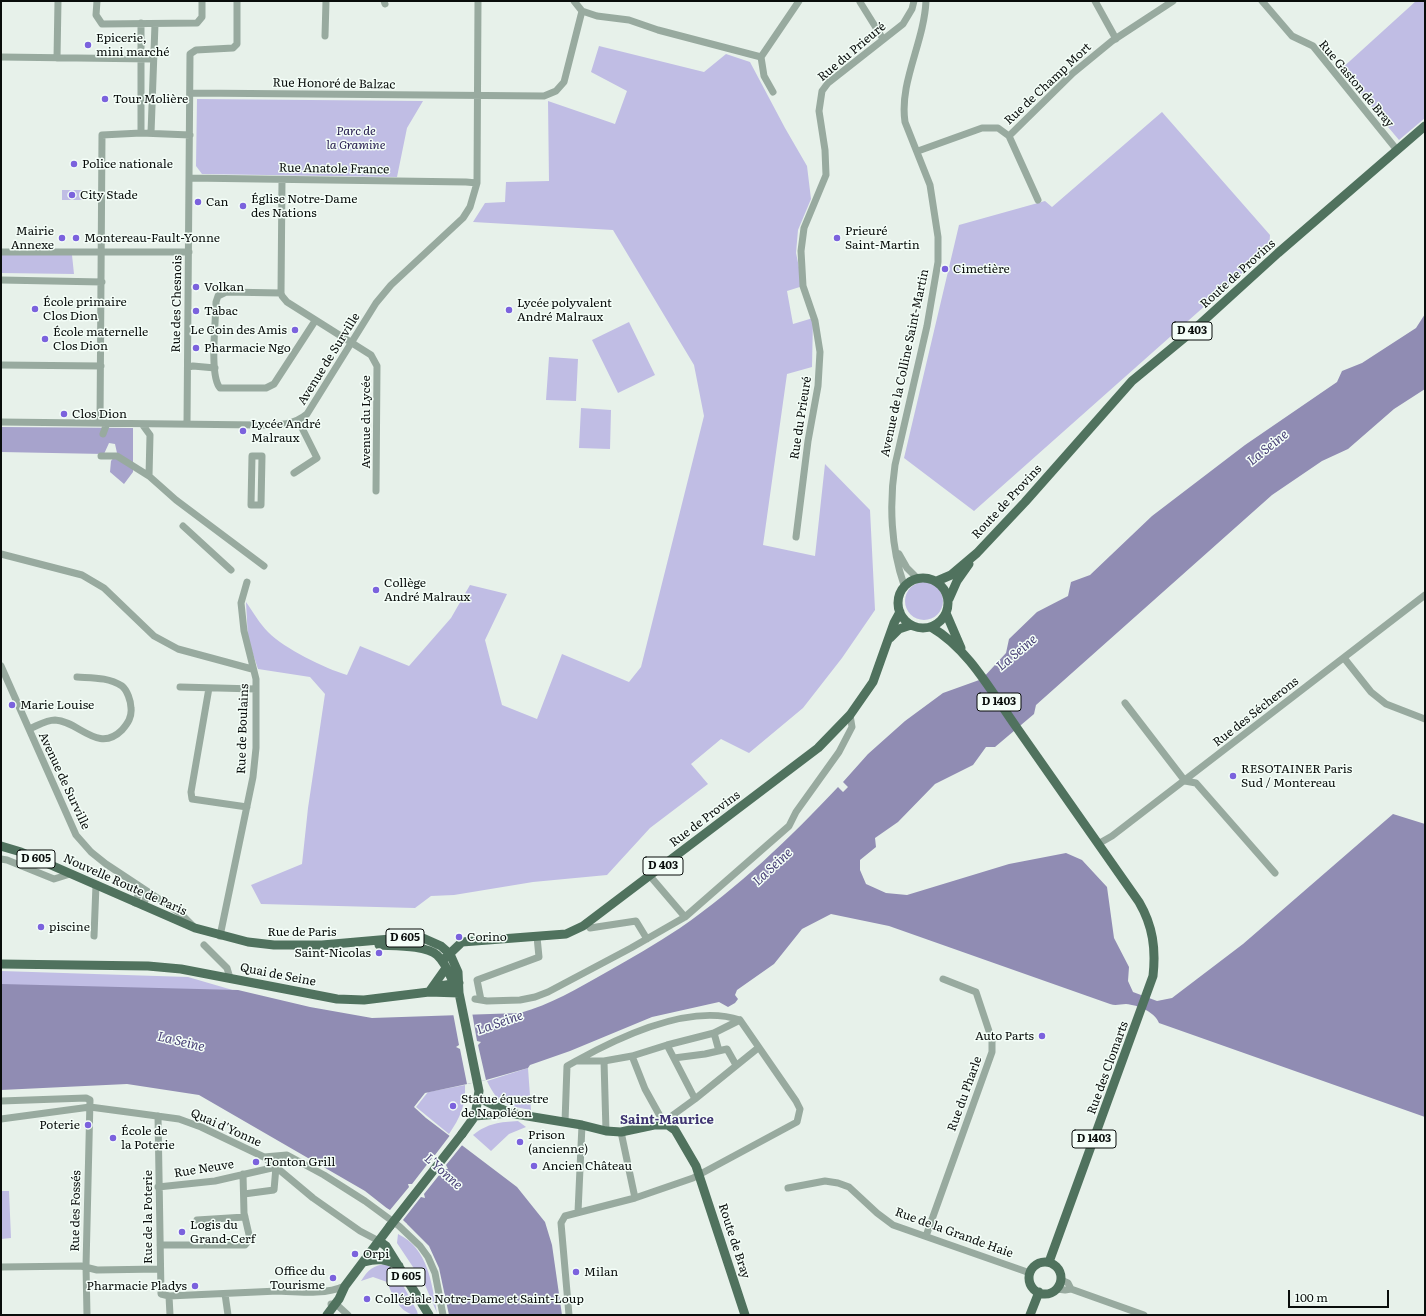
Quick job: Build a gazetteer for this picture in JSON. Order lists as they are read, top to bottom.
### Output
{
  "streets": {
    "main road": [
      "Route de Provins",
      "D 403",
      "D 1403",
      "Rue de Provins",
      "D 605",
      "Nouvelle Route de Paris",
      "Rue de Paris",
      "Quai de Seine",
      "Rue des Clomarts",
      "Route de Bray"
    ],
    "street": [
      "Rue du Prieuré",
      "Rue Honoré de Balzac",
      "Rue de Champ Mort",
      "Rue Gaston de Bray",
      "Rue Anatole France",
      "Rue des Chesnois",
      "Avenue de Surville",
      "Avenue de la Colline Saint-Martin",
      "Avenue du Lycée",
      "Rue des Sécherons",
      "Rue de Boulains",
      "Rue du Pharle",
      "Quai d'Yonne",
      "Rue Neuve",
      "Rue des Fossés",
      "Rue de la Poterie",
      "Rue de la Grande Haie"
    ]
  },
  "crossings": [
    ["Rue Honoré de Balzac", "Rue des Chesnois"],
    ["Rue Honoré de Balzac", "Avenue de Surville"],
    ["Rue de Champ Mort", "Avenue de la Colline Saint-Martin"],
    ["Rue Gaston de Bray", "Route de Provins"],
    ["Rue Anatole France", "Rue des Chesnois"],
    ["Rue Anatole France", "Avenue de Surville"],
    ["Route de Provins", "D 403"],
    ["Rue des Chesnois", "Avenue de Surville"],
    ["D 403", "Avenue de la Colline Saint-Martin"],
    ["D 403", "D 1403"],
    ["D 403", "Rue de Provins"],
    ["Avenue de Surville", "Avenue du Lycée"],
    ["Avenue de Surville", "D 605"],
    ["Avenue de Surville", "Nouvelle Route de Paris"],
    ["Avenue de la Colline Saint-Martin", "D 1403"],
    ["Avenue de la Colline Saint-Martin", "Rue de Provins"],
    ["D 1403", "Rue des Sécherons"],
    ["D 1403", "Rue de Provins"],
    ["D 1403", "Rue des Clomarts"],
    ["Rue des Sécherons", "Rue des Clomarts"],
    ["Rue de Boulains", "D 605"],
    ["Rue de Boulains", "Rue de Paris"],
    ["Rue de Provins", "Rue de Paris"],
    ["Rue de Provins", "Quai de Seine"],
    ["D 605", "Nouvelle Route de Paris"],
    ["D 605", "Rue de Paris"],
    ["D 605", "Quai de Seine"],
    ["Rue de Paris", "Quai de Seine"],
    ["Rue des Clomarts", "Rue de la Grande Haie"],
    ["Rue du Pharle", "Rue de la Grande Haie"],
    ["Quai d'Yonne", "Rue des Fossés"],
    ["Quai d'Yonne", "Rue de la Poterie"],
    ["Rue Neuve", "Rue de la Poterie"]
  ],
  "districts": ["Saint-Maurice"],
  "water": ["La Seine", "L'Yonne"],
  "parks": ["Parc de la Gramine"],
  "places": [
    "Epicerie, mini marché",
    "Tour Molière",
    "Police nationale",
    "City Stade",
    "Can",
    "Église Notre-Dame des Nations",
    "Mairie Annexe",
    "Montereau-Fault-Yonne",
    "Prieuré Saint-Martin",
    "Cimetière",
    "Volkan",
    "École primaire Clos Dion",
    "Lycée polyvalent André Malraux",
    "Tabac",
    "Le Coin des Amis",
    "École maternelle Clos Dion",
    "Pharmacie Ngo",
    "Clos Dion",
    "Lycée André Malraux",
    "Collège André Malraux",
    "Marie Louise",
    "RESOTAINER Paris Sud / Montereau",
    "piscine",
    "Corino",
    "Saint-Nicolas",
    "Auto Parts",
    "Statue équestre de Napoléon",
    "Poterie",
    "École de la Poterie",
    "Prison (ancienne)",
    "Tonton Grill",
    "Ancien Château",
    "Logis du Grand-Cerf",
    "Orpi",
    "Milan",
    "Office du Tourisme",
    "Pharmacie Pladys",
    "Collégiale Notre-Dame et Saint-Loup"
  ],
  "scale_bar": "100 m"
}
